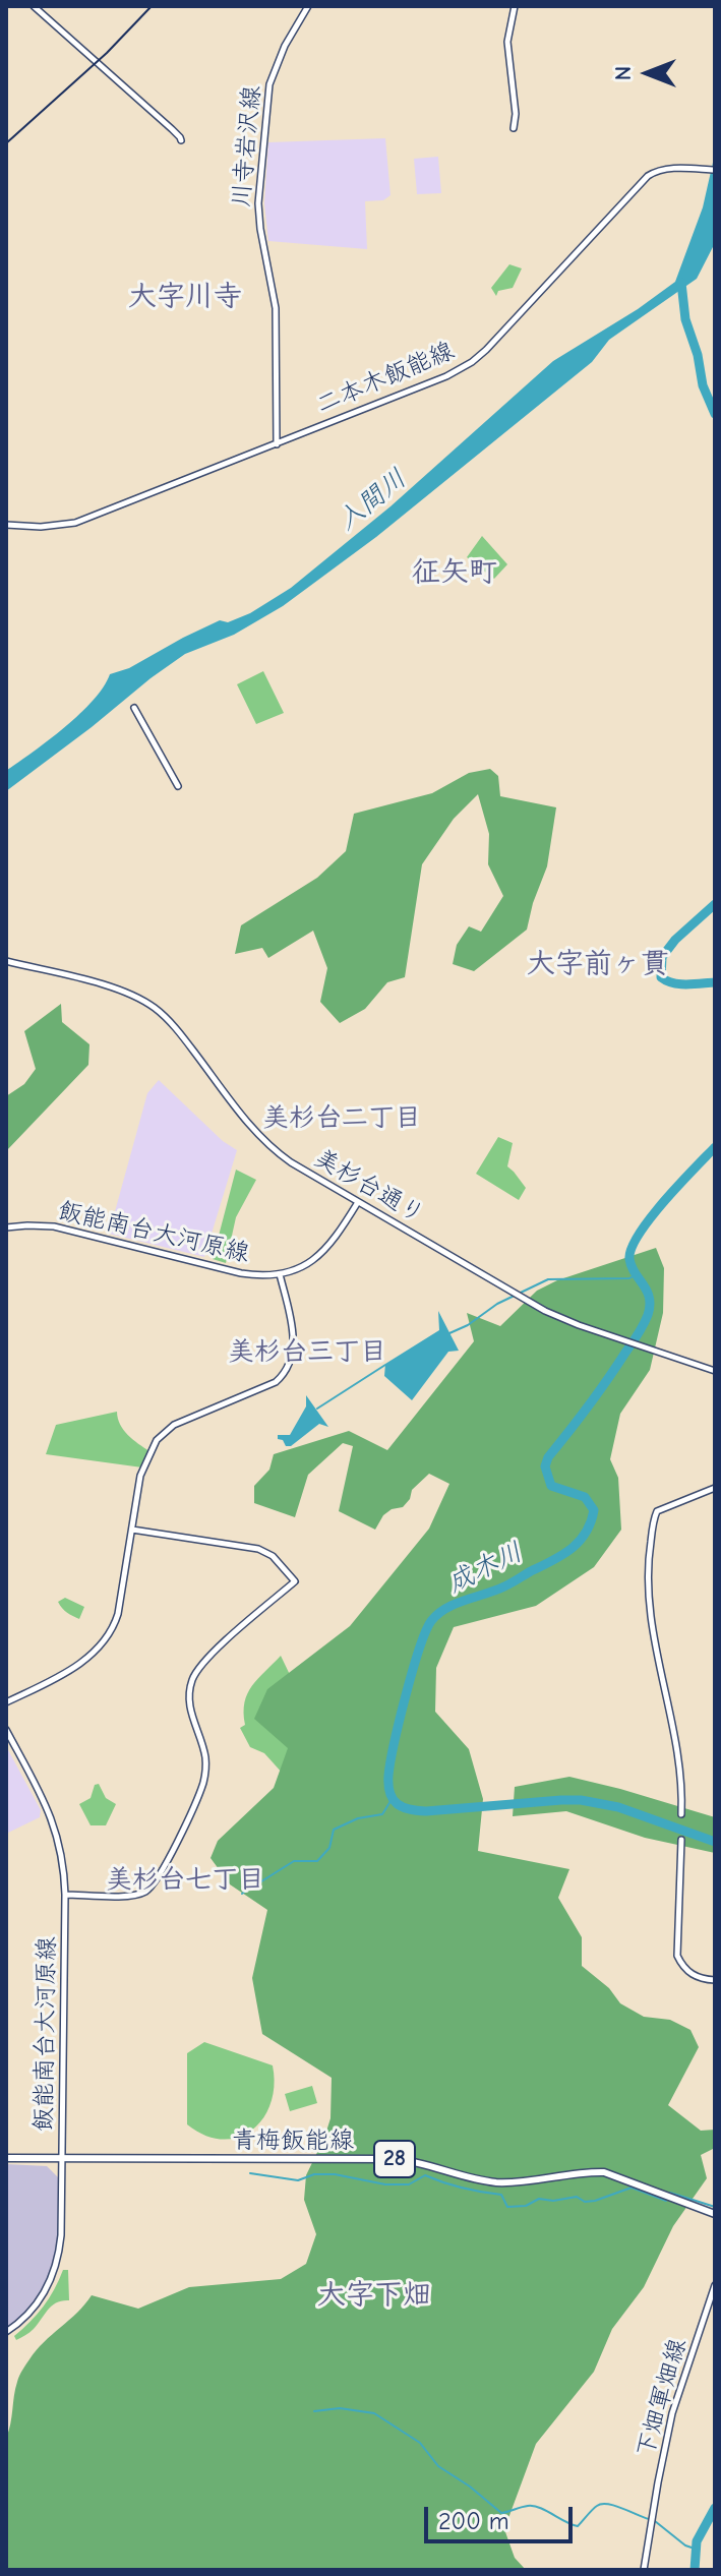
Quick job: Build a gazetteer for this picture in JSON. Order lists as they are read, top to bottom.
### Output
{
  "streets": {
    "main road": ["青梅飯能線", "28"],
    "street": [
      "川寺岩沢線",
      "二本木飯能線",
      "美杉台通り",
      "飯能南台大河原線",
      "下畑軍畑線"
    ]
  },
  "crossings": [
    ["川寺岩沢線", "二本木飯能線"],
    ["美杉台通り", "飯能南台大河原線"],
    ["飯能南台大河原線", "青梅飯能線"]
  ],
  "districts": [
    "大字川寺",
    "征矢町",
    "大字前ヶ貫",
    "美杉台二丁目",
    "美杉台三丁目",
    "美杉台七丁目",
    "大字下畑"
  ],
  "water": ["入間川", "成木川"],
  "scale_bar": "200 m",
  "north": "left"
}
